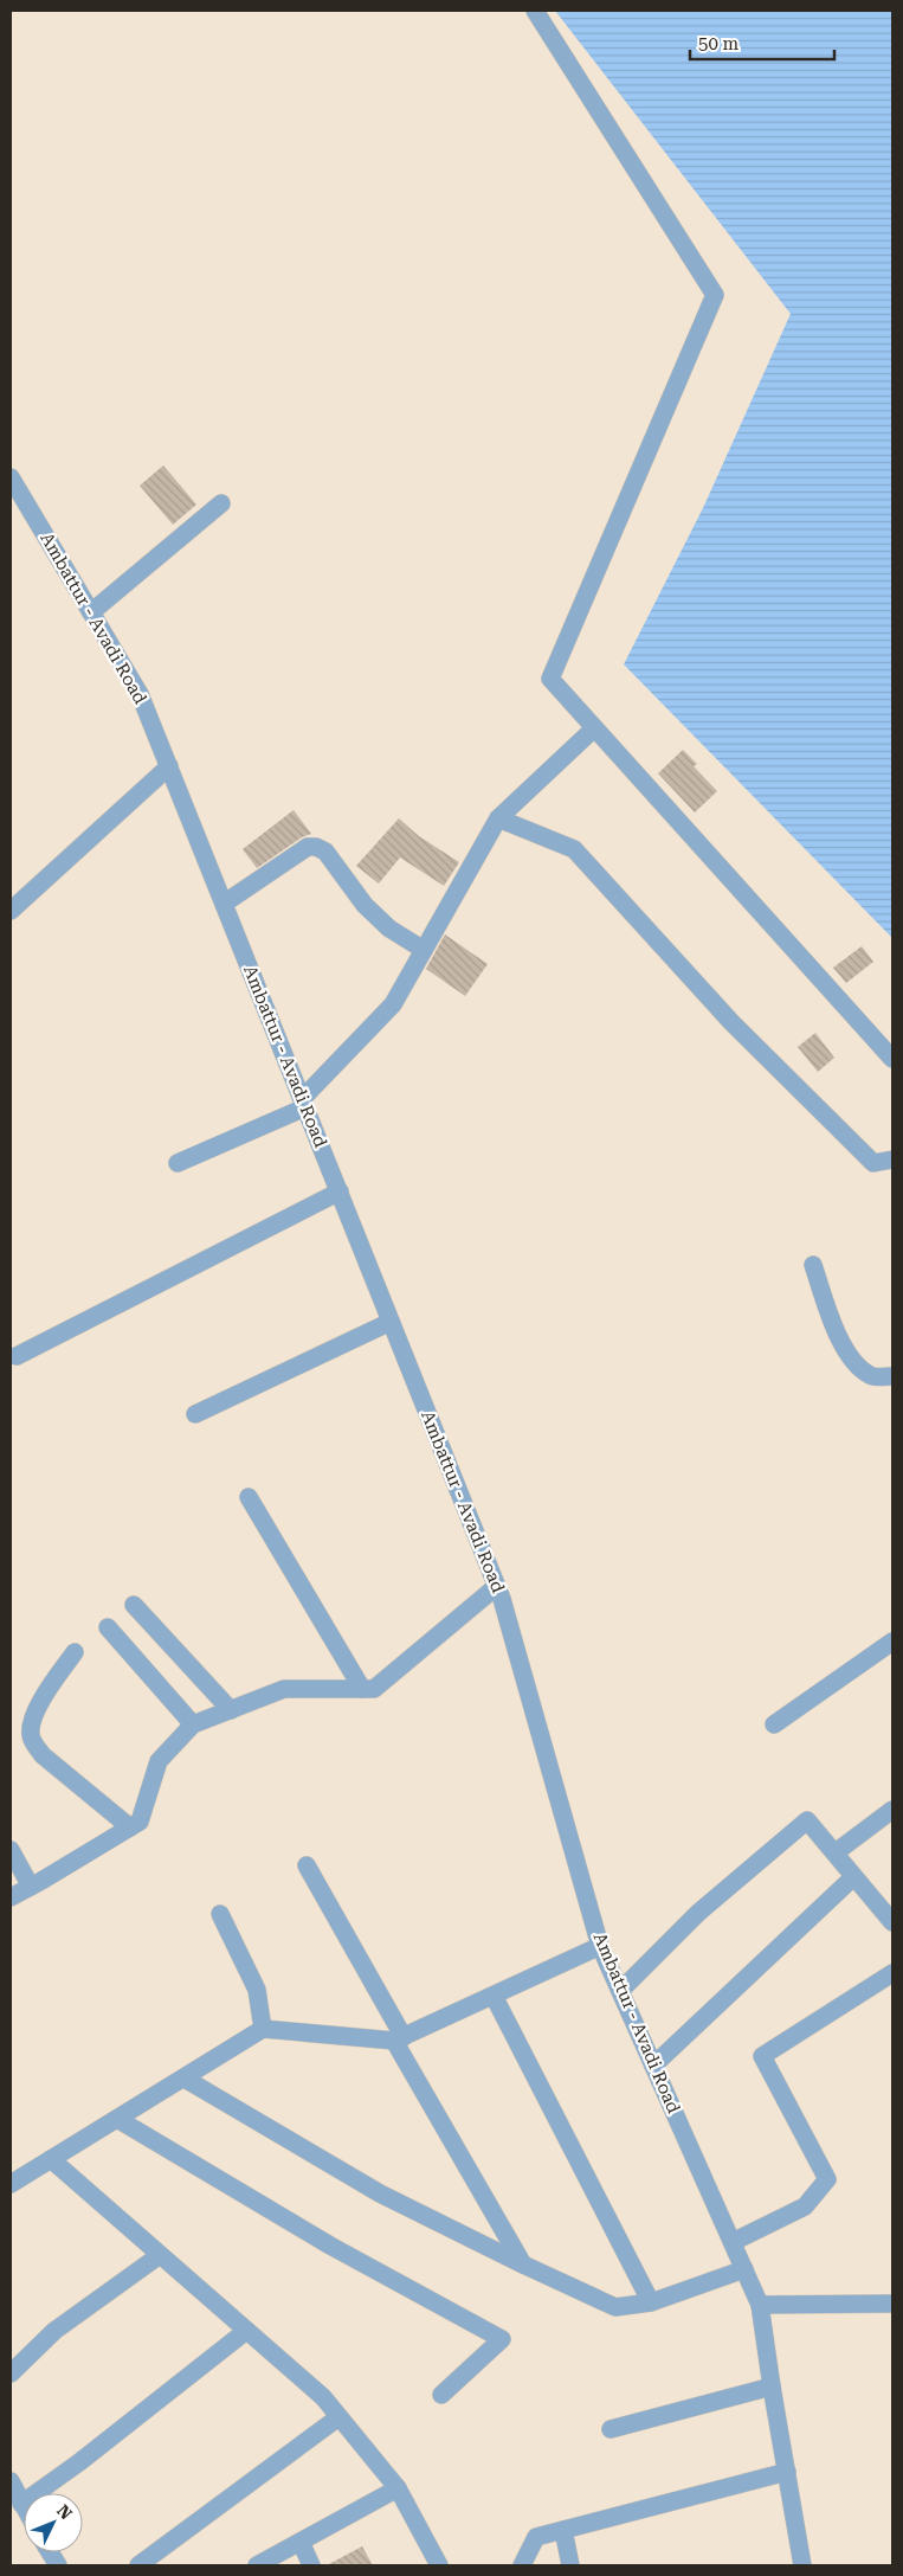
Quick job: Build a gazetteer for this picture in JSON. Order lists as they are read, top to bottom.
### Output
{
  "streets": {
    "street": ["Ambattur - Avadi Road"]
  },
  "scale_bar": "50 m",
  "north": "top right"
}
